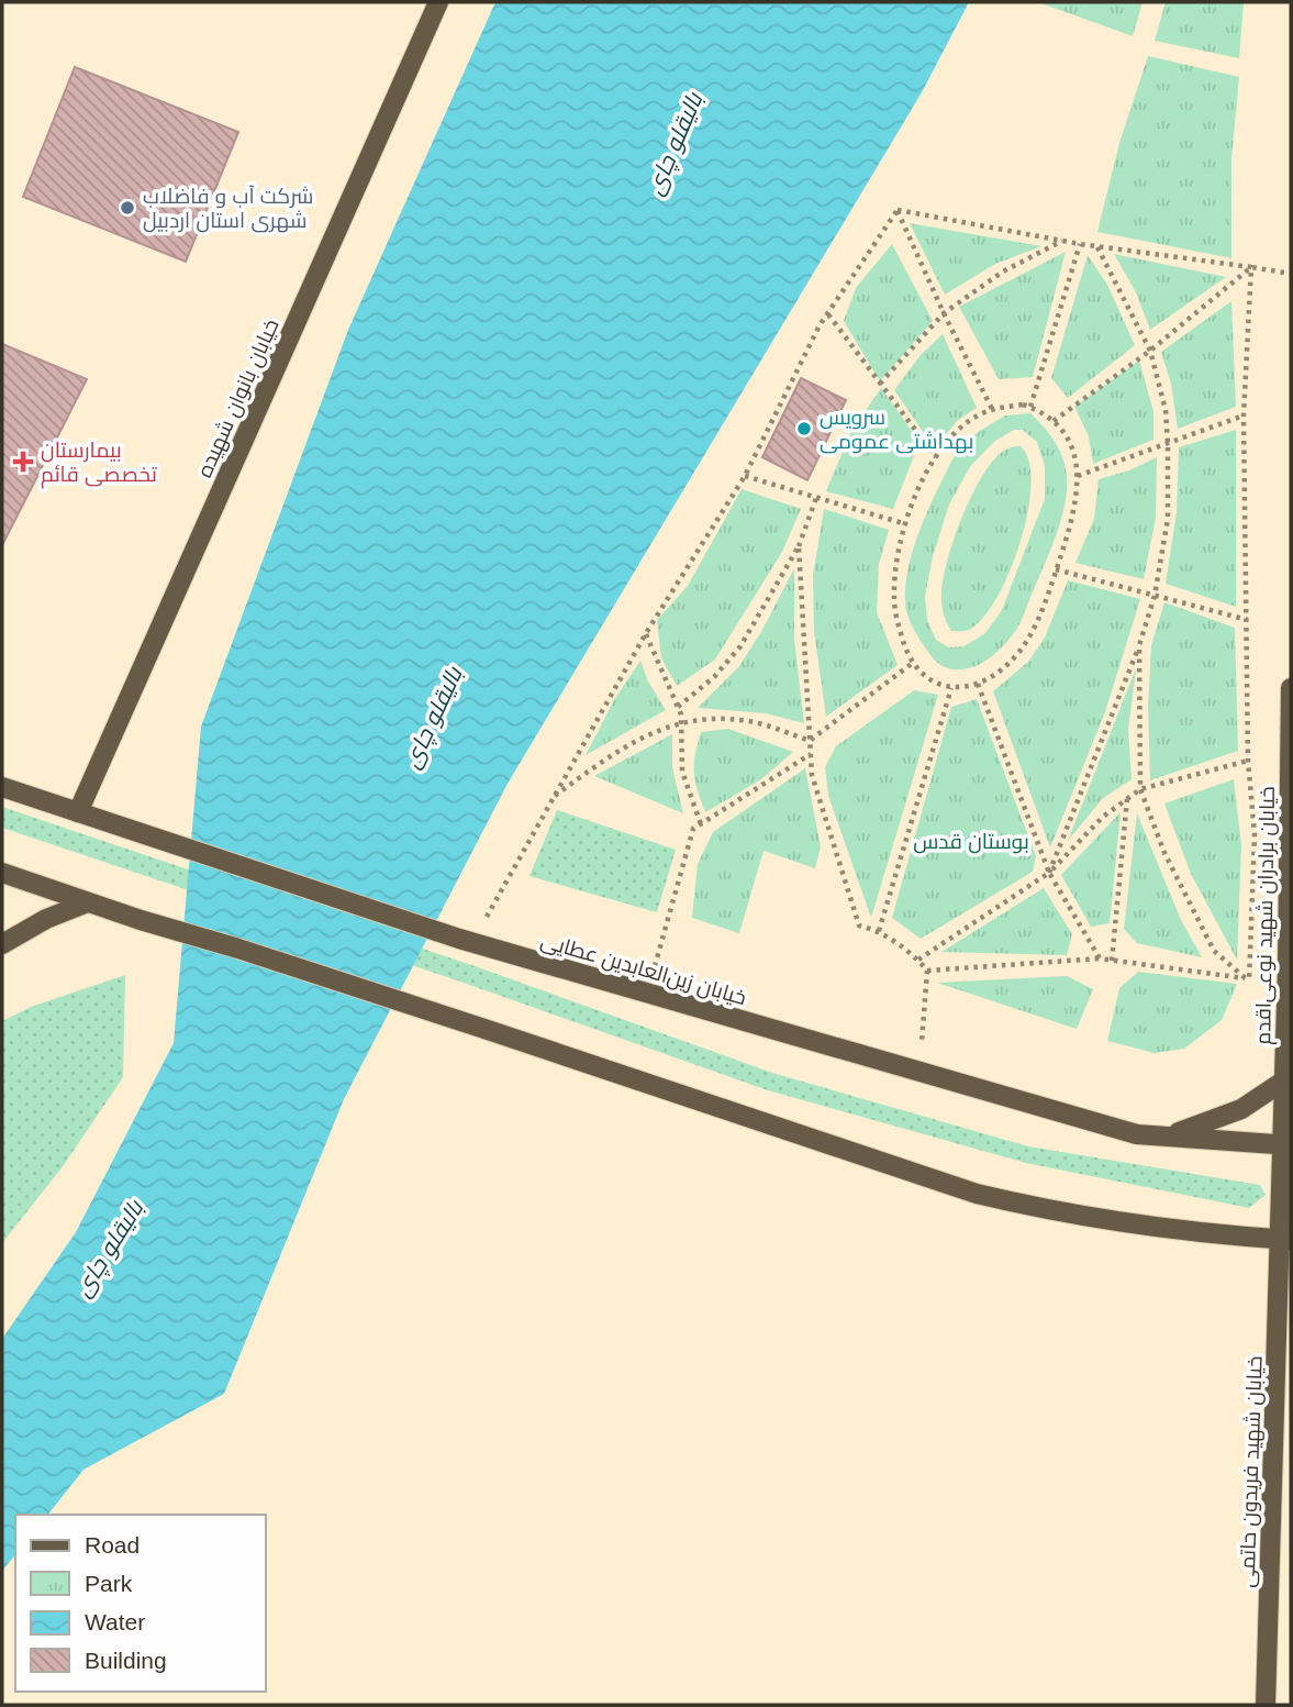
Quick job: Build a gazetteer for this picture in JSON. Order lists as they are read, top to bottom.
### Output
{
  "streets": {
    "main road": [
      "خیابان بانوان شهیده",
      "خیابان برادران شهید نوعی‌اقدم",
      "خیابان زین‌العابدین عطایی",
      "خیابان شهید فریدون حاتمی"
    ]
  },
  "crossings": [
    ["خیابان بانوان شهیده", "خیابان زین‌العابدین عطایی"],
    ["خیابان برادران شهید نوعی‌اقدم", "خیابان زین‌العابدین عطایی"],
    ["خیابان برادران شهید نوعی‌اقدم", "خیابان شهید فریدون حاتمی"],
    ["خیابان زین‌العابدین عطایی", "خیابان شهید فریدون حاتمی"]
  ],
  "water": ["بالیقلو چای"],
  "parks": ["بوستان قدس"],
  "places": {
    "other": ["شرکت آب و فاضلاب شهری استان اردبیل", "سرویس بهداشتی عمومی"],
    "health": ["بیمارستان تخصصی قائم"]
  },
  "legend": [
    "Road",
    "Park",
    "Water",
    "Building"
  ]
}
